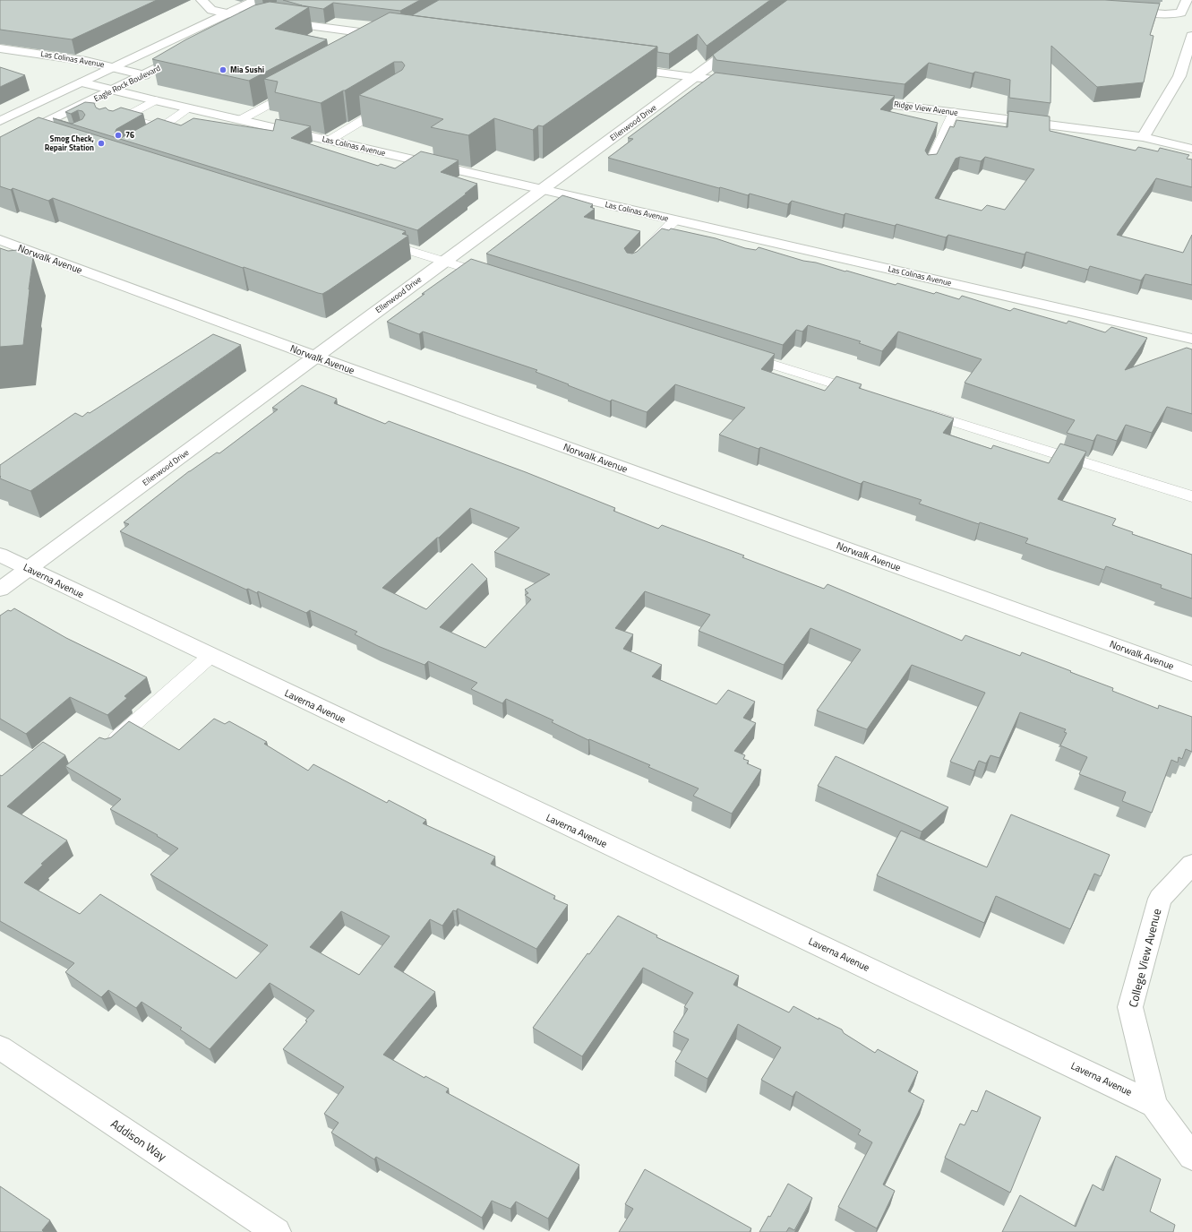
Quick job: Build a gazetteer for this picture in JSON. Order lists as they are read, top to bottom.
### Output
{
  "streets": {
    "street": [
      "Las Colinas Avenue",
      "Eagle Rock Boulevard",
      "Ridge View Avenue",
      "Ellenwood Drive",
      "Norwalk Avenue",
      "Laverna Avenue",
      "College View Avenue",
      "Addison Way"
    ]
  },
  "crossings": [
    ["Las Colinas Avenue", "Eagle Rock Boulevard"],
    ["Las Colinas Avenue", "Ellenwood Drive"],
    ["Ellenwood Drive", "Norwalk Avenue"],
    ["Ellenwood Drive", "Laverna Avenue"],
    ["Laverna Avenue", "College View Avenue"]
  ],
  "places": ["Mia Sushi", "76", "Smog Check, Repair Station"]
}
